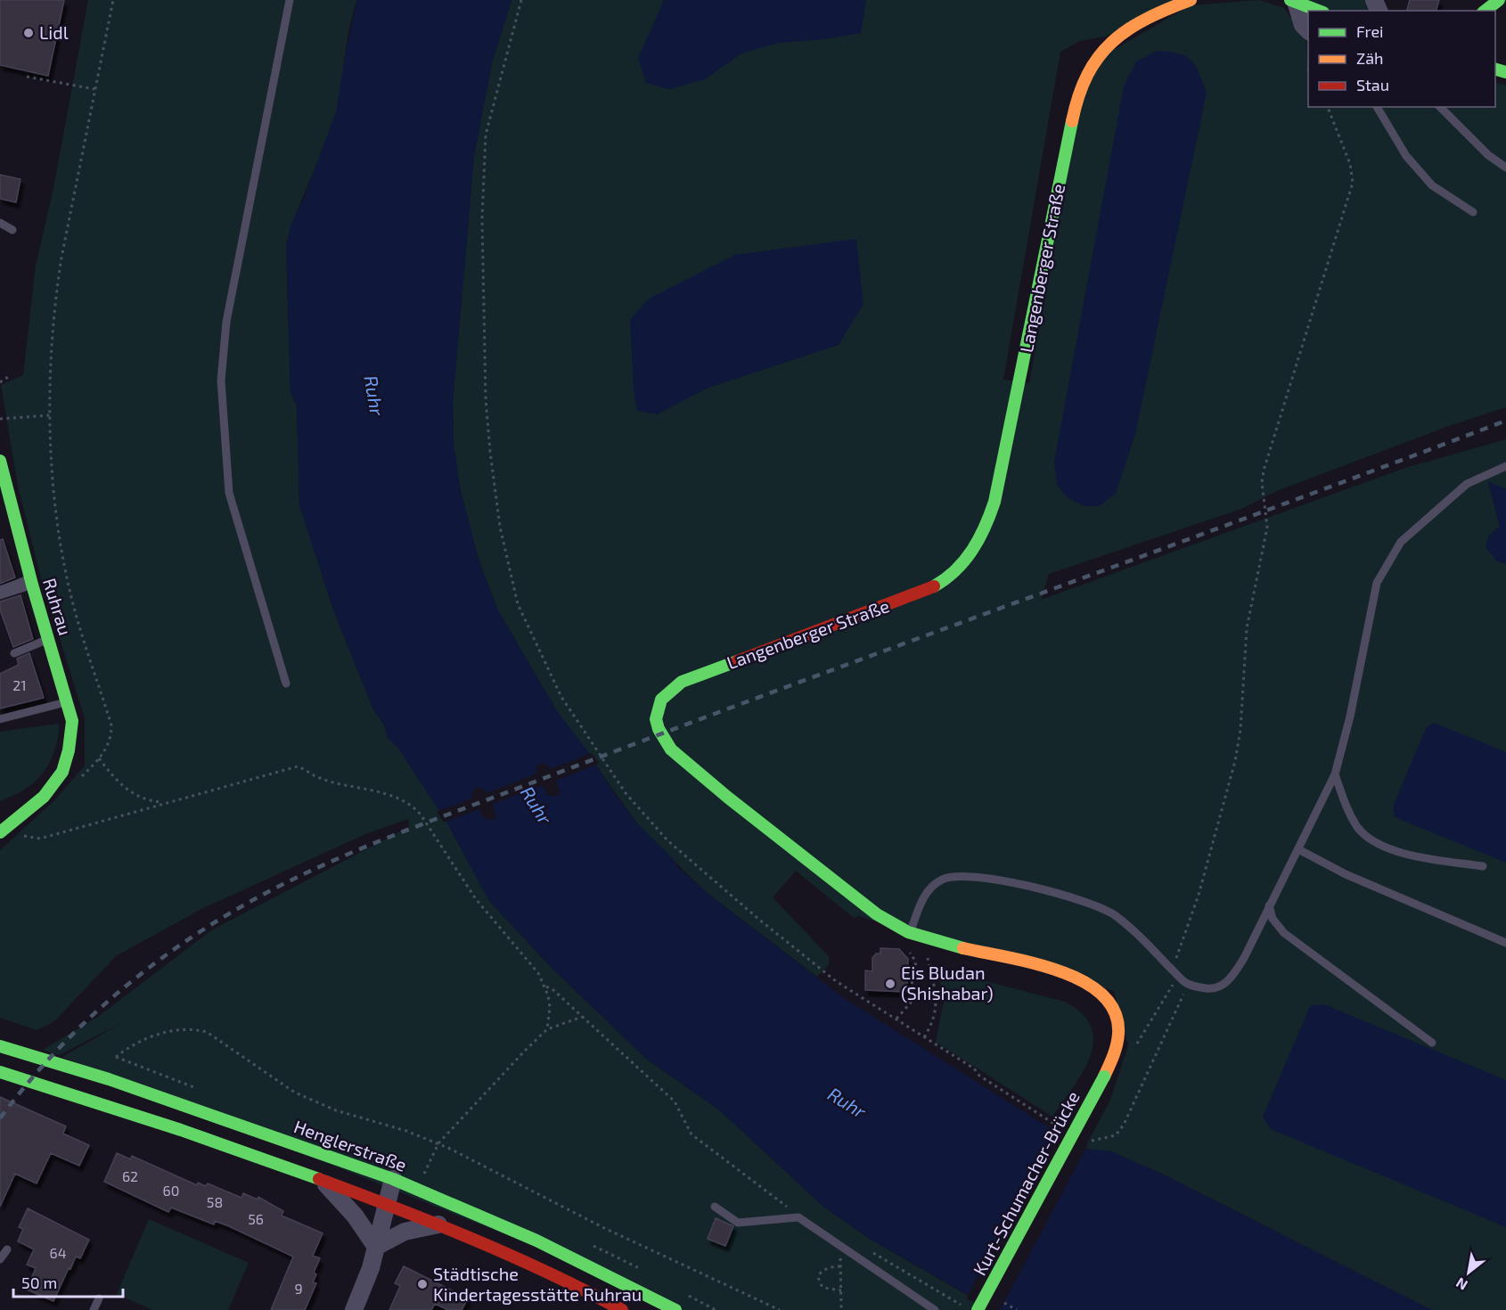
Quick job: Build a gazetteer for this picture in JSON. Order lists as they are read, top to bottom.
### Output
{
  "streets": {
    "main road": [
      "Langenberger Straße",
      "Ruhrau",
      "Henglerstraße",
      "Kurt-Schumacher-Brücke"
    ]
  },
  "crossings": [
    ["Langenberger Straße", "Kurt-Schumacher-Brücke"]
  ],
  "water": ["Ruhr"],
  "places": ["Lidl", "Eis Bludan (Shishabar)", "Städtische Kindertagesstätte Ruhrau"],
  "house_numbers": [
    "21",
    "62",
    "60",
    "58",
    "56",
    "64",
    "9"
  ],
  "legend": ["Frei", "Zäh", "Stau"],
  "scale_bar": "50 m",
  "north": "bottom left"
}
